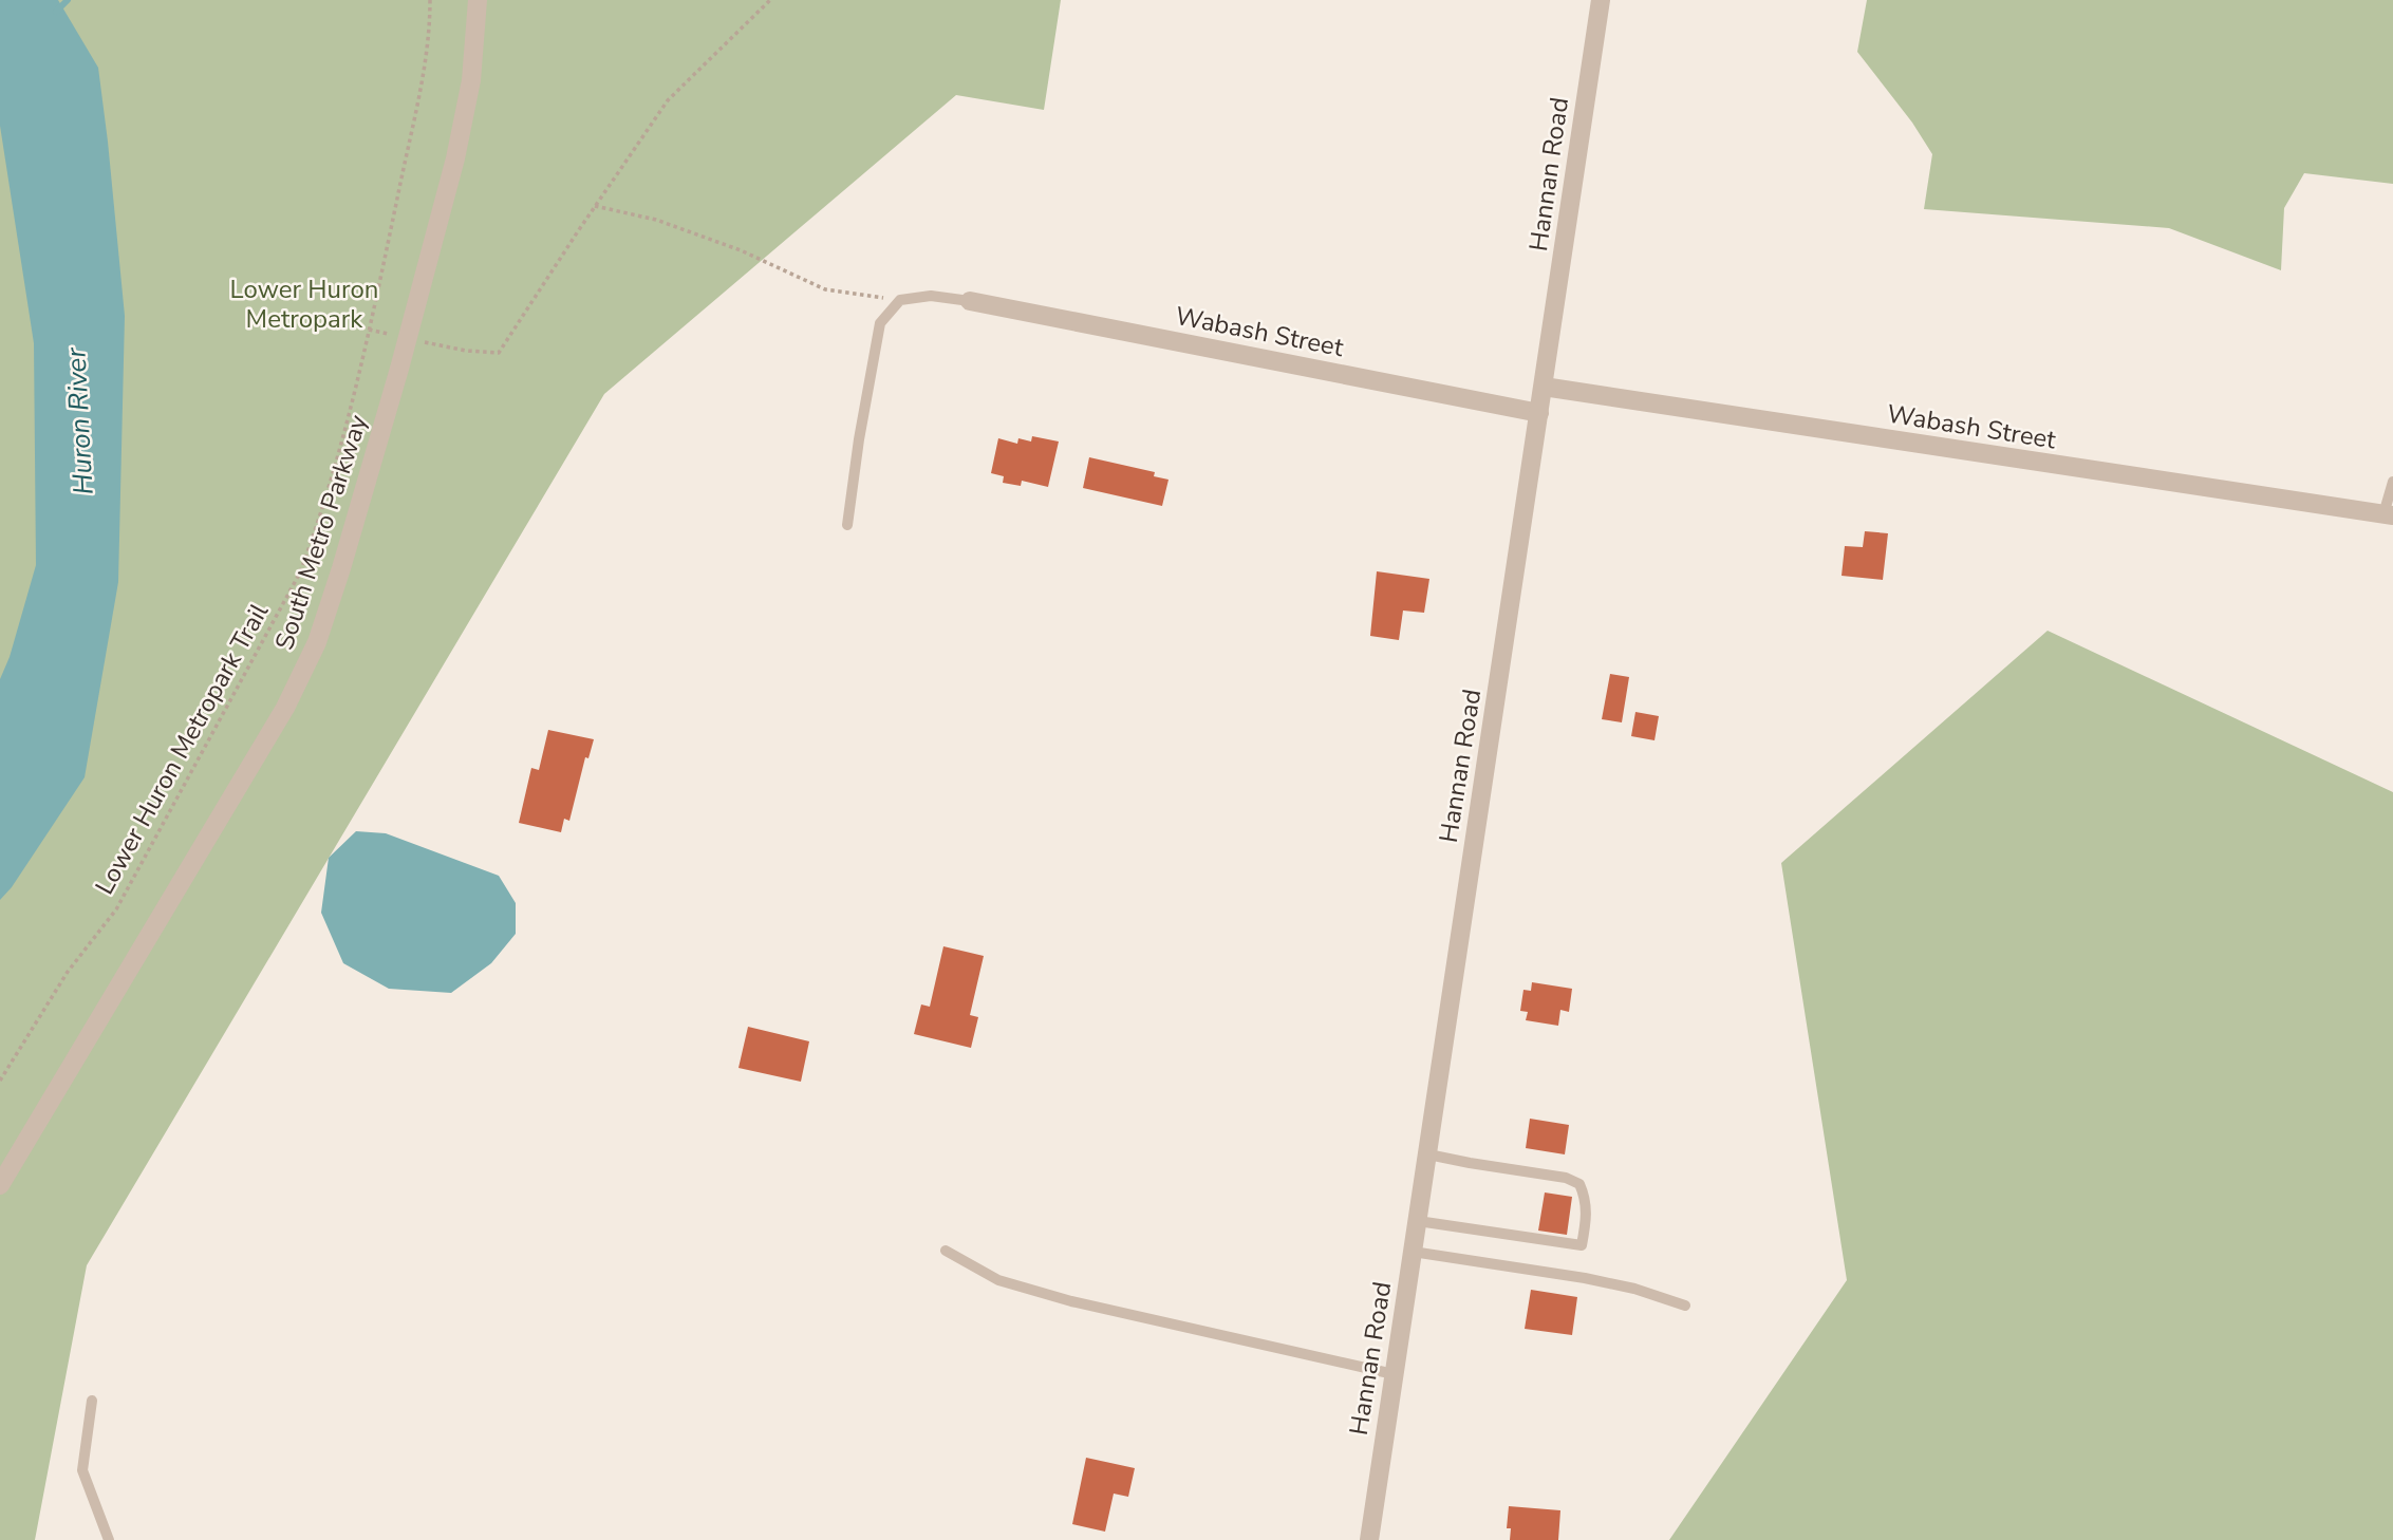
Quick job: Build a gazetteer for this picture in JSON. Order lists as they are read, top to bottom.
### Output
{
  "streets": {
    "street": ["Hannan Road", "Wabash Street", "South Metro Parkway"],
    "path": ["Lower Huron Metropark Trail"]
  },
  "crossings": [
    ["Hannan Road", "Wabash Street"]
  ],
  "water": ["Huron River"],
  "parks": ["Lower Huron Metropark"]
}
